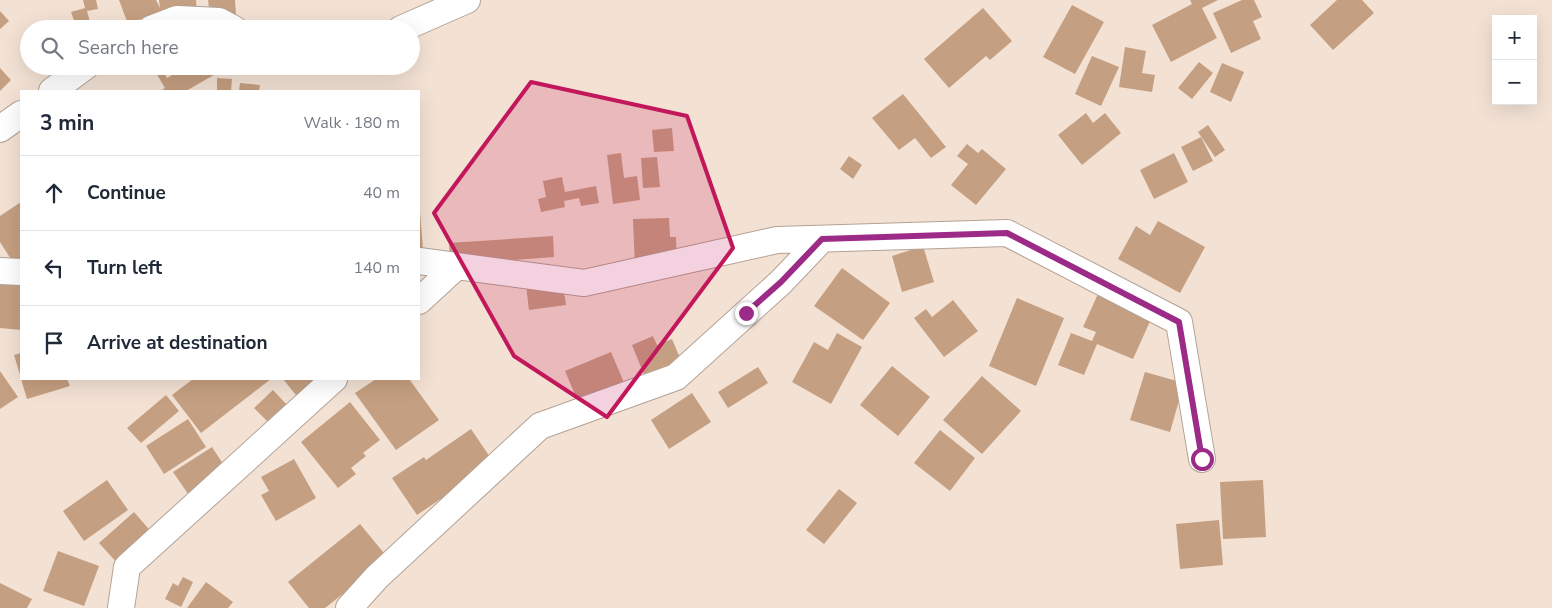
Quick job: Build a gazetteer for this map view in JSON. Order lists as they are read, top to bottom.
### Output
{
  "page": {
    "map_buttons": ["+", "−"],
    "search": "Search here",
    "heading": ["3 min", "Walk · 180 m"],
    "list": [
      ["Continue", "40 m"],
      ["Turn left", "140 m"],
      "Arrive at destination"
    ]
  }
}
